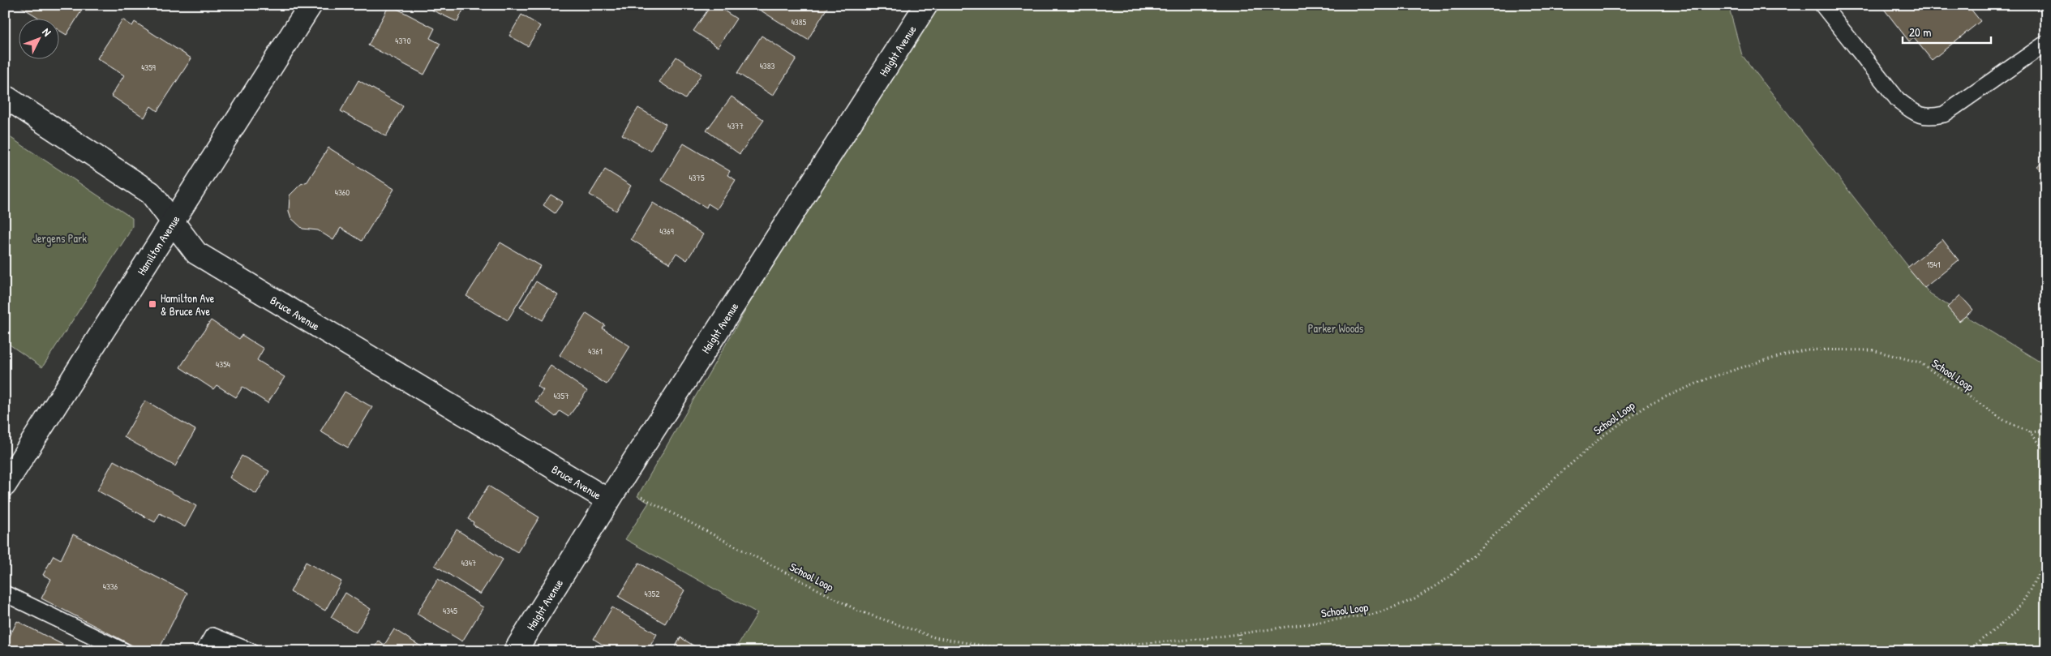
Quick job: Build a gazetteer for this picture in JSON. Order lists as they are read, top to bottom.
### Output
{
  "streets": {
    "street": ["Haight Avenue", "Hamilton Avenue", "Bruce Avenue"],
    "path": ["School Loop"]
  },
  "crossings": [
    ["Haight Avenue", "Bruce Avenue"],
    ["Hamilton Avenue", "Bruce Avenue"]
  ],
  "parks": ["Jergens Park", "Parker Woods"],
  "places": {
    "transit": ["Hamilton Ave & Bruce Ave"]
  },
  "house_numbers": [
    "4385",
    "4370",
    "4383",
    "4359",
    "4377",
    "4375",
    "4360",
    "4369",
    "1541",
    "4361",
    "4354",
    "4357",
    "4347",
    "4336",
    "4352",
    "4345"
  ],
  "scale_bar": "20 m",
  "north": "top right"
}
